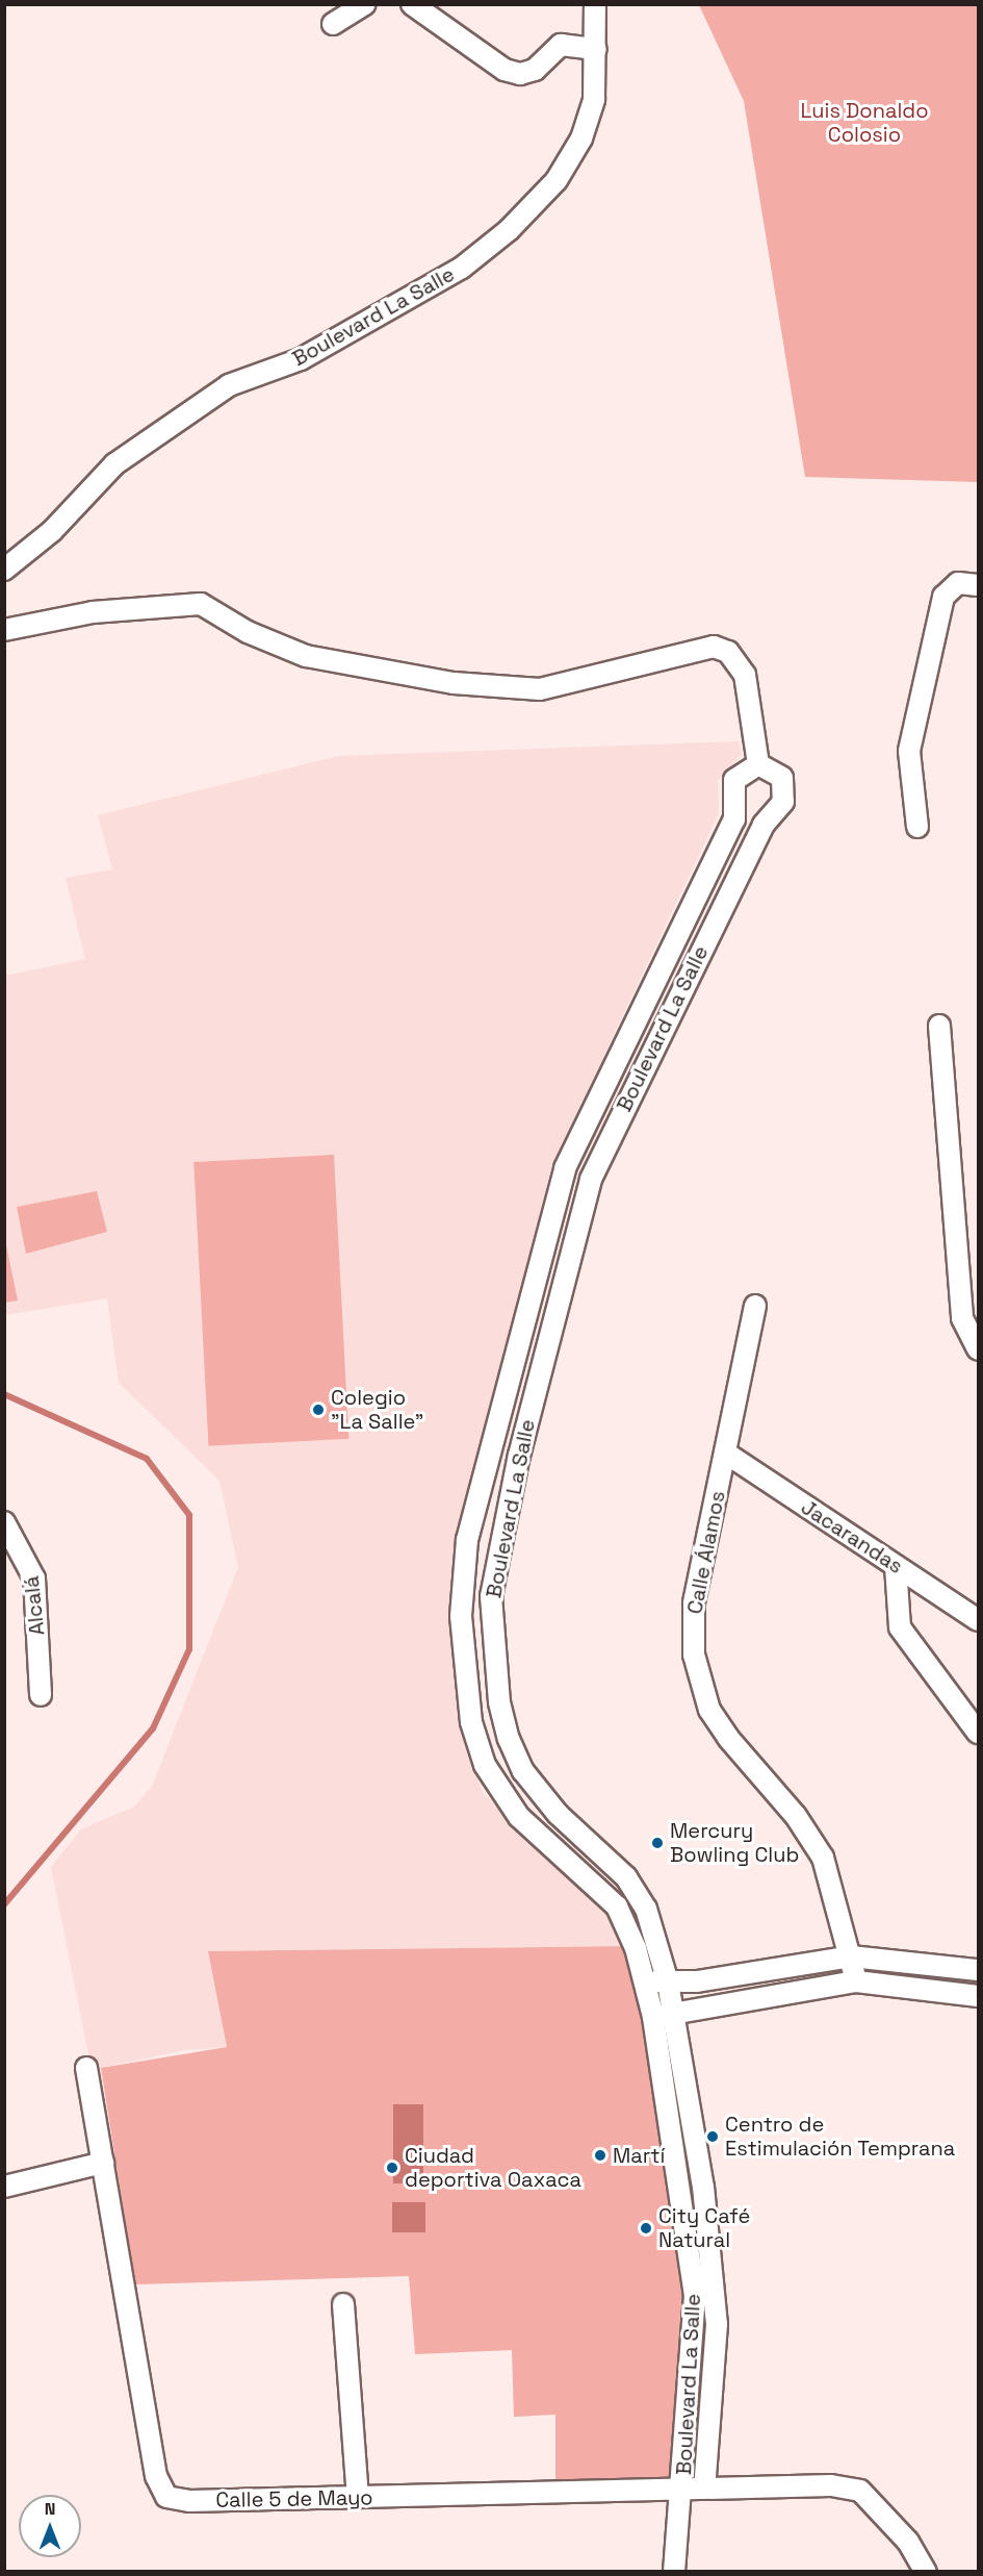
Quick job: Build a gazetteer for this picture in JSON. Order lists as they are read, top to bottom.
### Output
{
  "streets": {
    "street": [
      "Boulevard La Salle",
      "Jacarandas",
      "Calle Álamos",
      "Alcalá",
      "Calle 5 de Mayo"
    ]
  },
  "crossings": [
    ["Boulevard La Salle", "Calle 5 de Mayo"],
    ["Jacarandas", "Calle Álamos"]
  ],
  "parks": ["Luis Donaldo Colosio"],
  "places": [
    "Colegio \"La Salle\"",
    "Mercury Bowling Club",
    "Centro de Estimulación Temprana",
    "Martí",
    "Ciudad deportiva Oaxaca",
    "City Café Natural"
  ],
  "north": "top"
}
